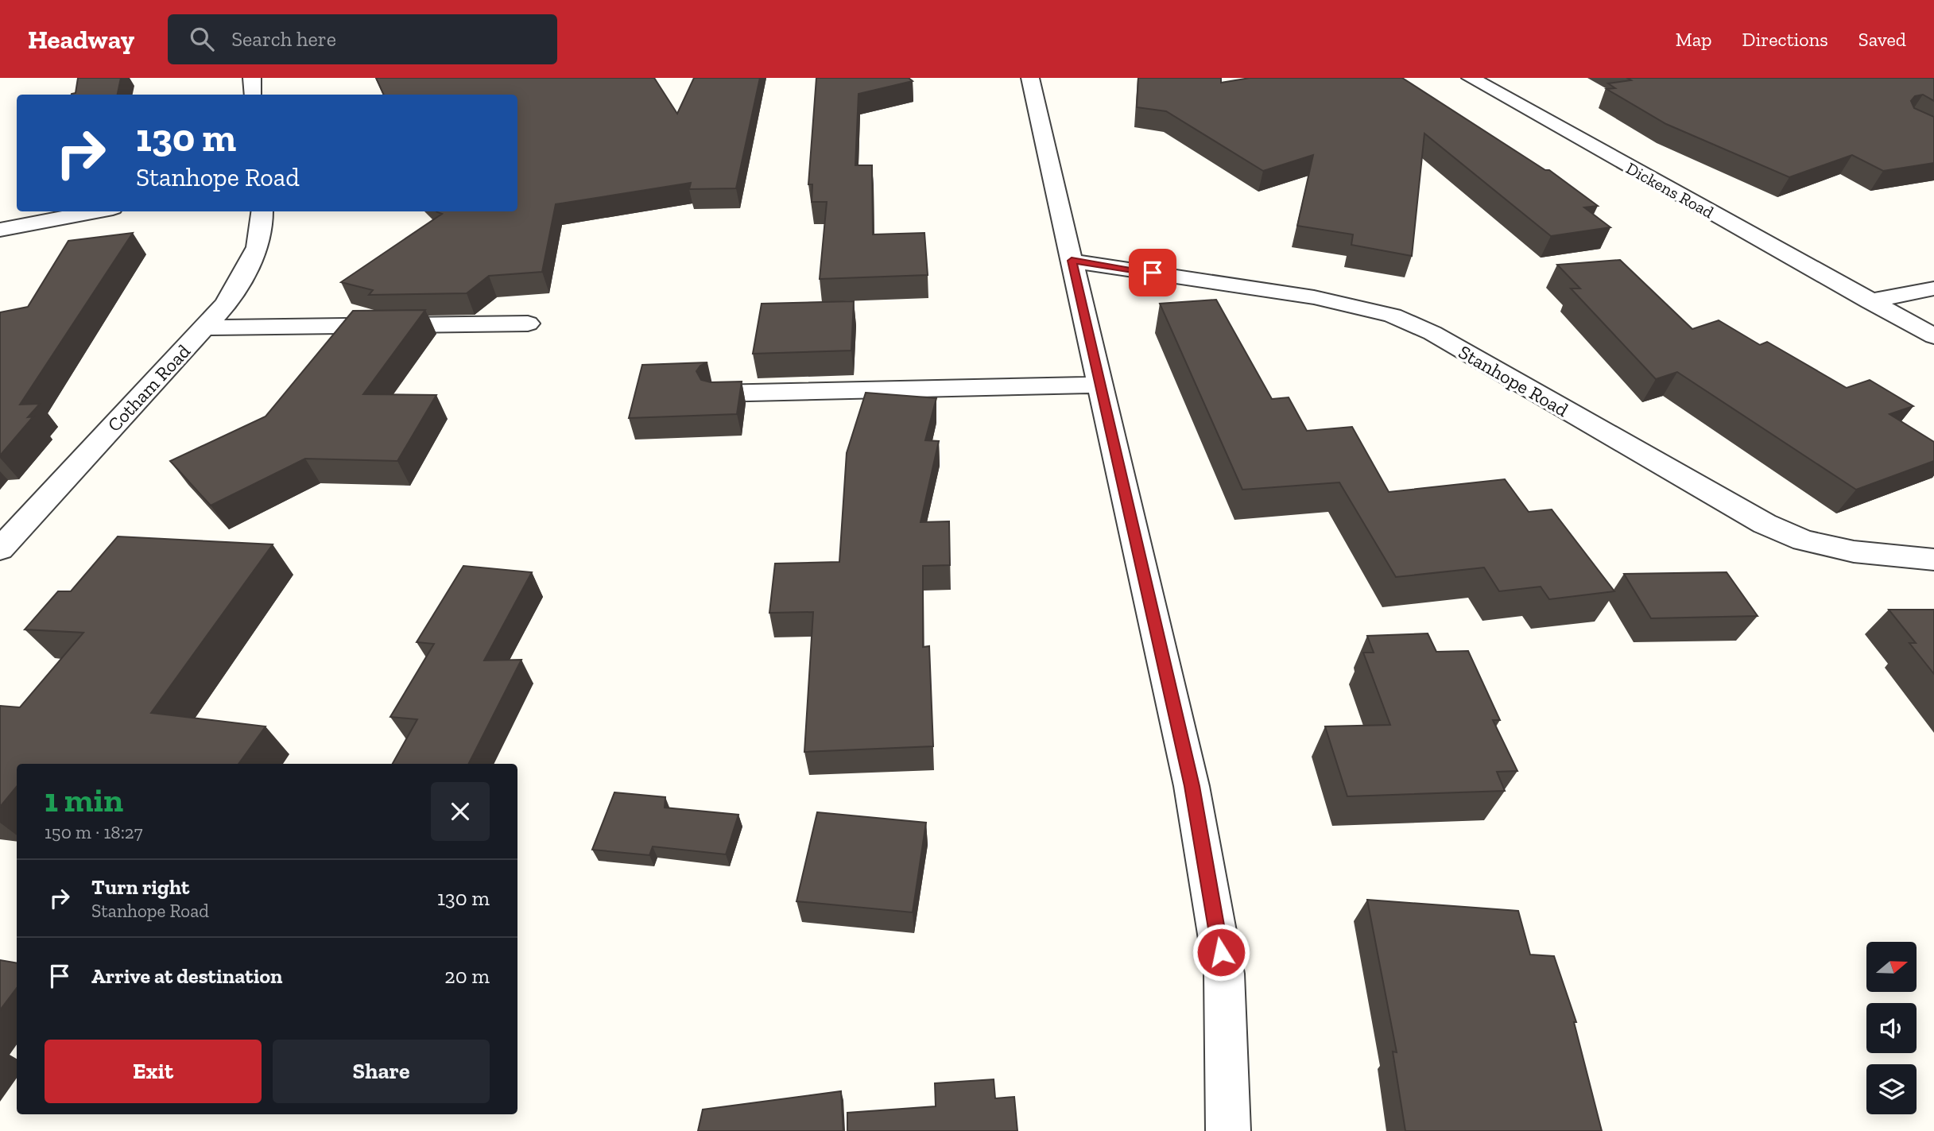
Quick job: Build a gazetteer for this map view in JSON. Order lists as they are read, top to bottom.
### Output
{
  "streets": {
    "street": ["Dickens Road", "Stanhope Road", "Cotham Road"]
  },
  "north": "right",
  "page": {
    "header": "Headway",
    "search": "Search here",
    "nav": ["Map", "Directions", "Saved"],
    "turn": ["130 m", "Stanhope Road"],
    "heading": ["1 min", "150 m · 18:27"],
    "list": [
      {
        "name": "Turn right",
        "note": "Stanhope Road",
        "value": "130 m"
      },
      {
        "name": "Arrive at destination",
        "value": "20 m"
      }
    ],
    "buttons": ["Exit", "Share"]
  }
}
